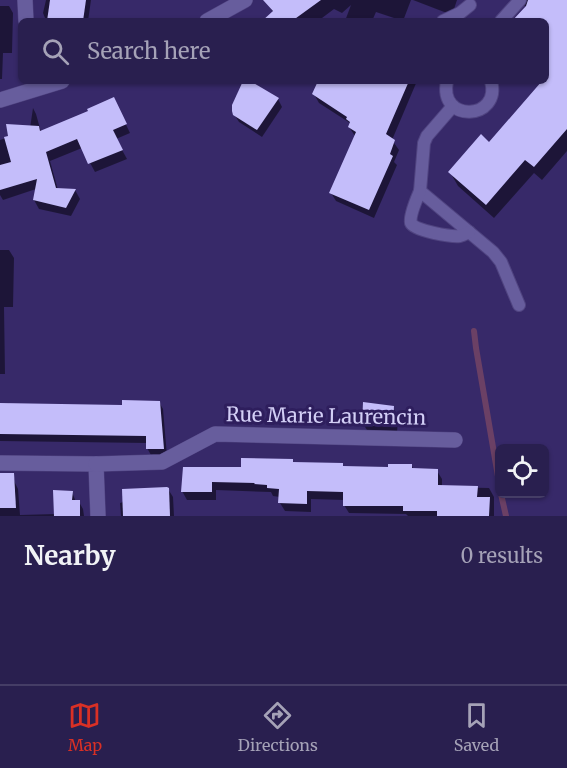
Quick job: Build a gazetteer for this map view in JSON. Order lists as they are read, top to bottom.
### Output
{
  "streets": {
    "street": ["Rue Marie Laurencin"]
  },
  "page": {
    "search": "Search here",
    "heading": ["Nearby", "0 results"],
    "nav": ["Map", "Directions", "Saved"]
  }
}
